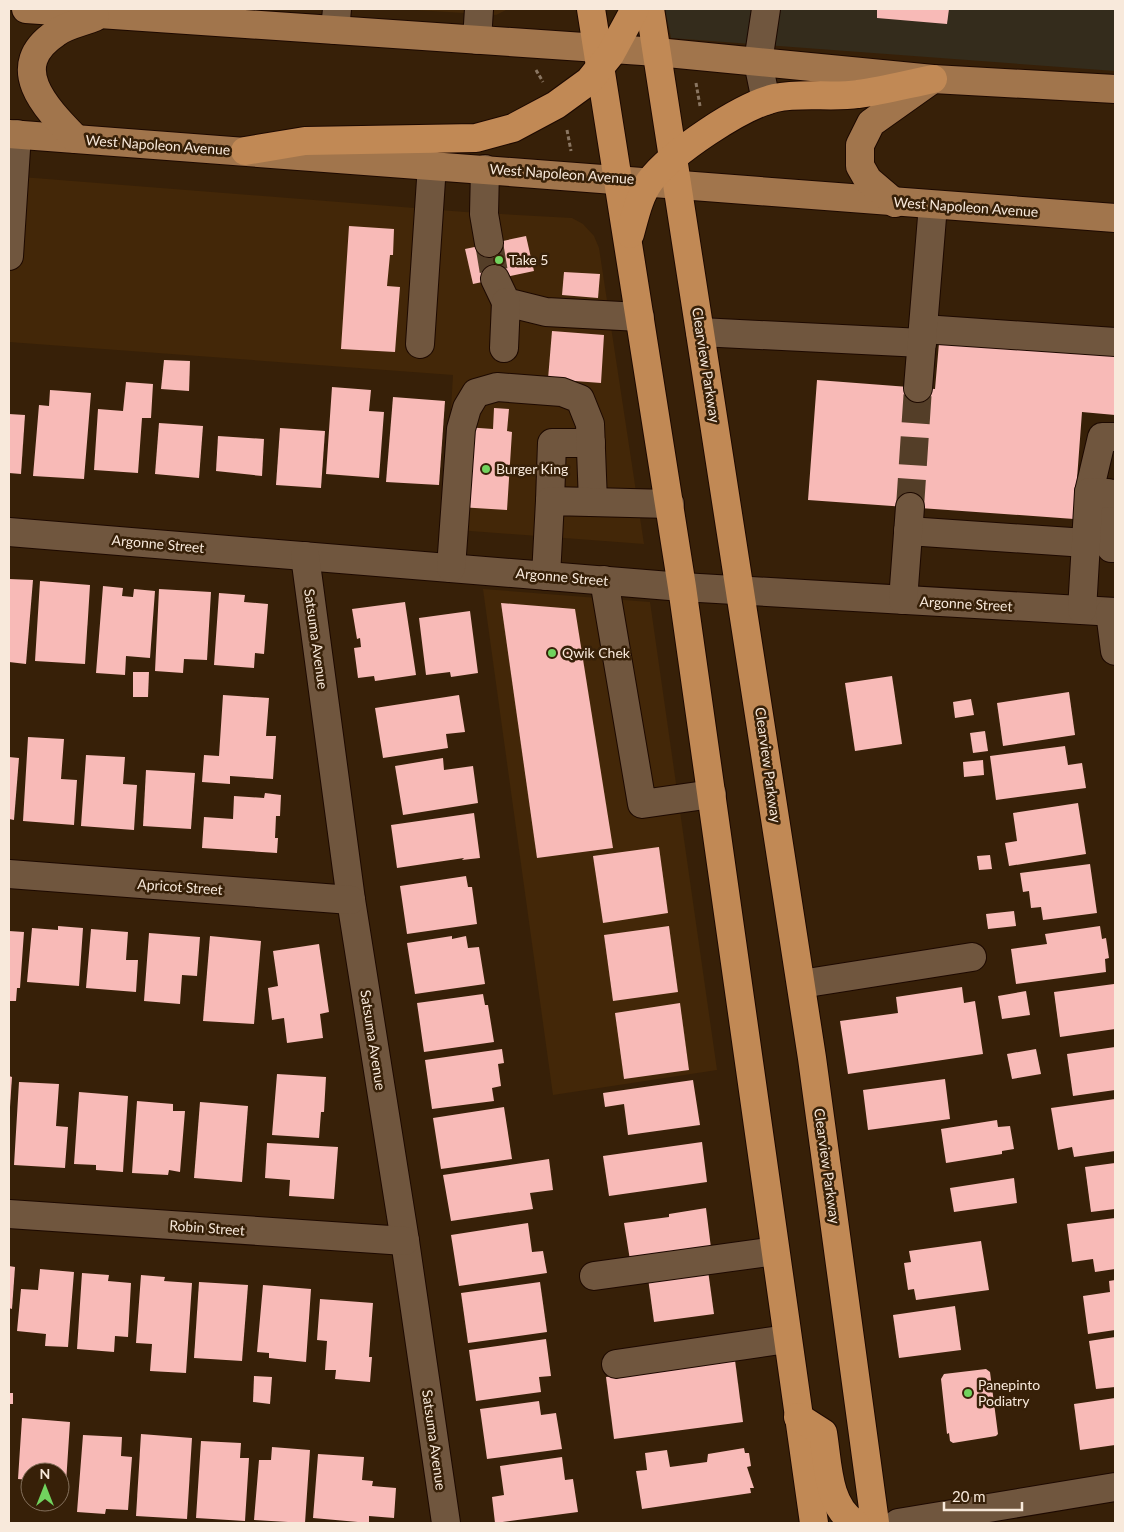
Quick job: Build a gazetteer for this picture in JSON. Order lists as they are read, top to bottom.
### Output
{
  "streets": {
    "highway": ["Clearview Parkway"],
    "main road": ["West Napoleon Avenue"],
    "street": [
      "Argonne Street",
      "Satsuma Avenue",
      "Apricot Street",
      "Robin Street"
    ]
  },
  "crossings": [
    ["West Napoleon Avenue", "Clearview Parkway"],
    ["Clearview Parkway", "Argonne Street"],
    ["Argonne Street", "Satsuma Avenue"],
    ["Satsuma Avenue", "Apricot Street"],
    ["Satsuma Avenue", "Robin Street"]
  ],
  "places": [
    "Take 5",
    "Burger King",
    "Qwik Chek",
    "Panepinto Podiatry"
  ],
  "scale_bar": "20 m",
  "north": "top"
}
